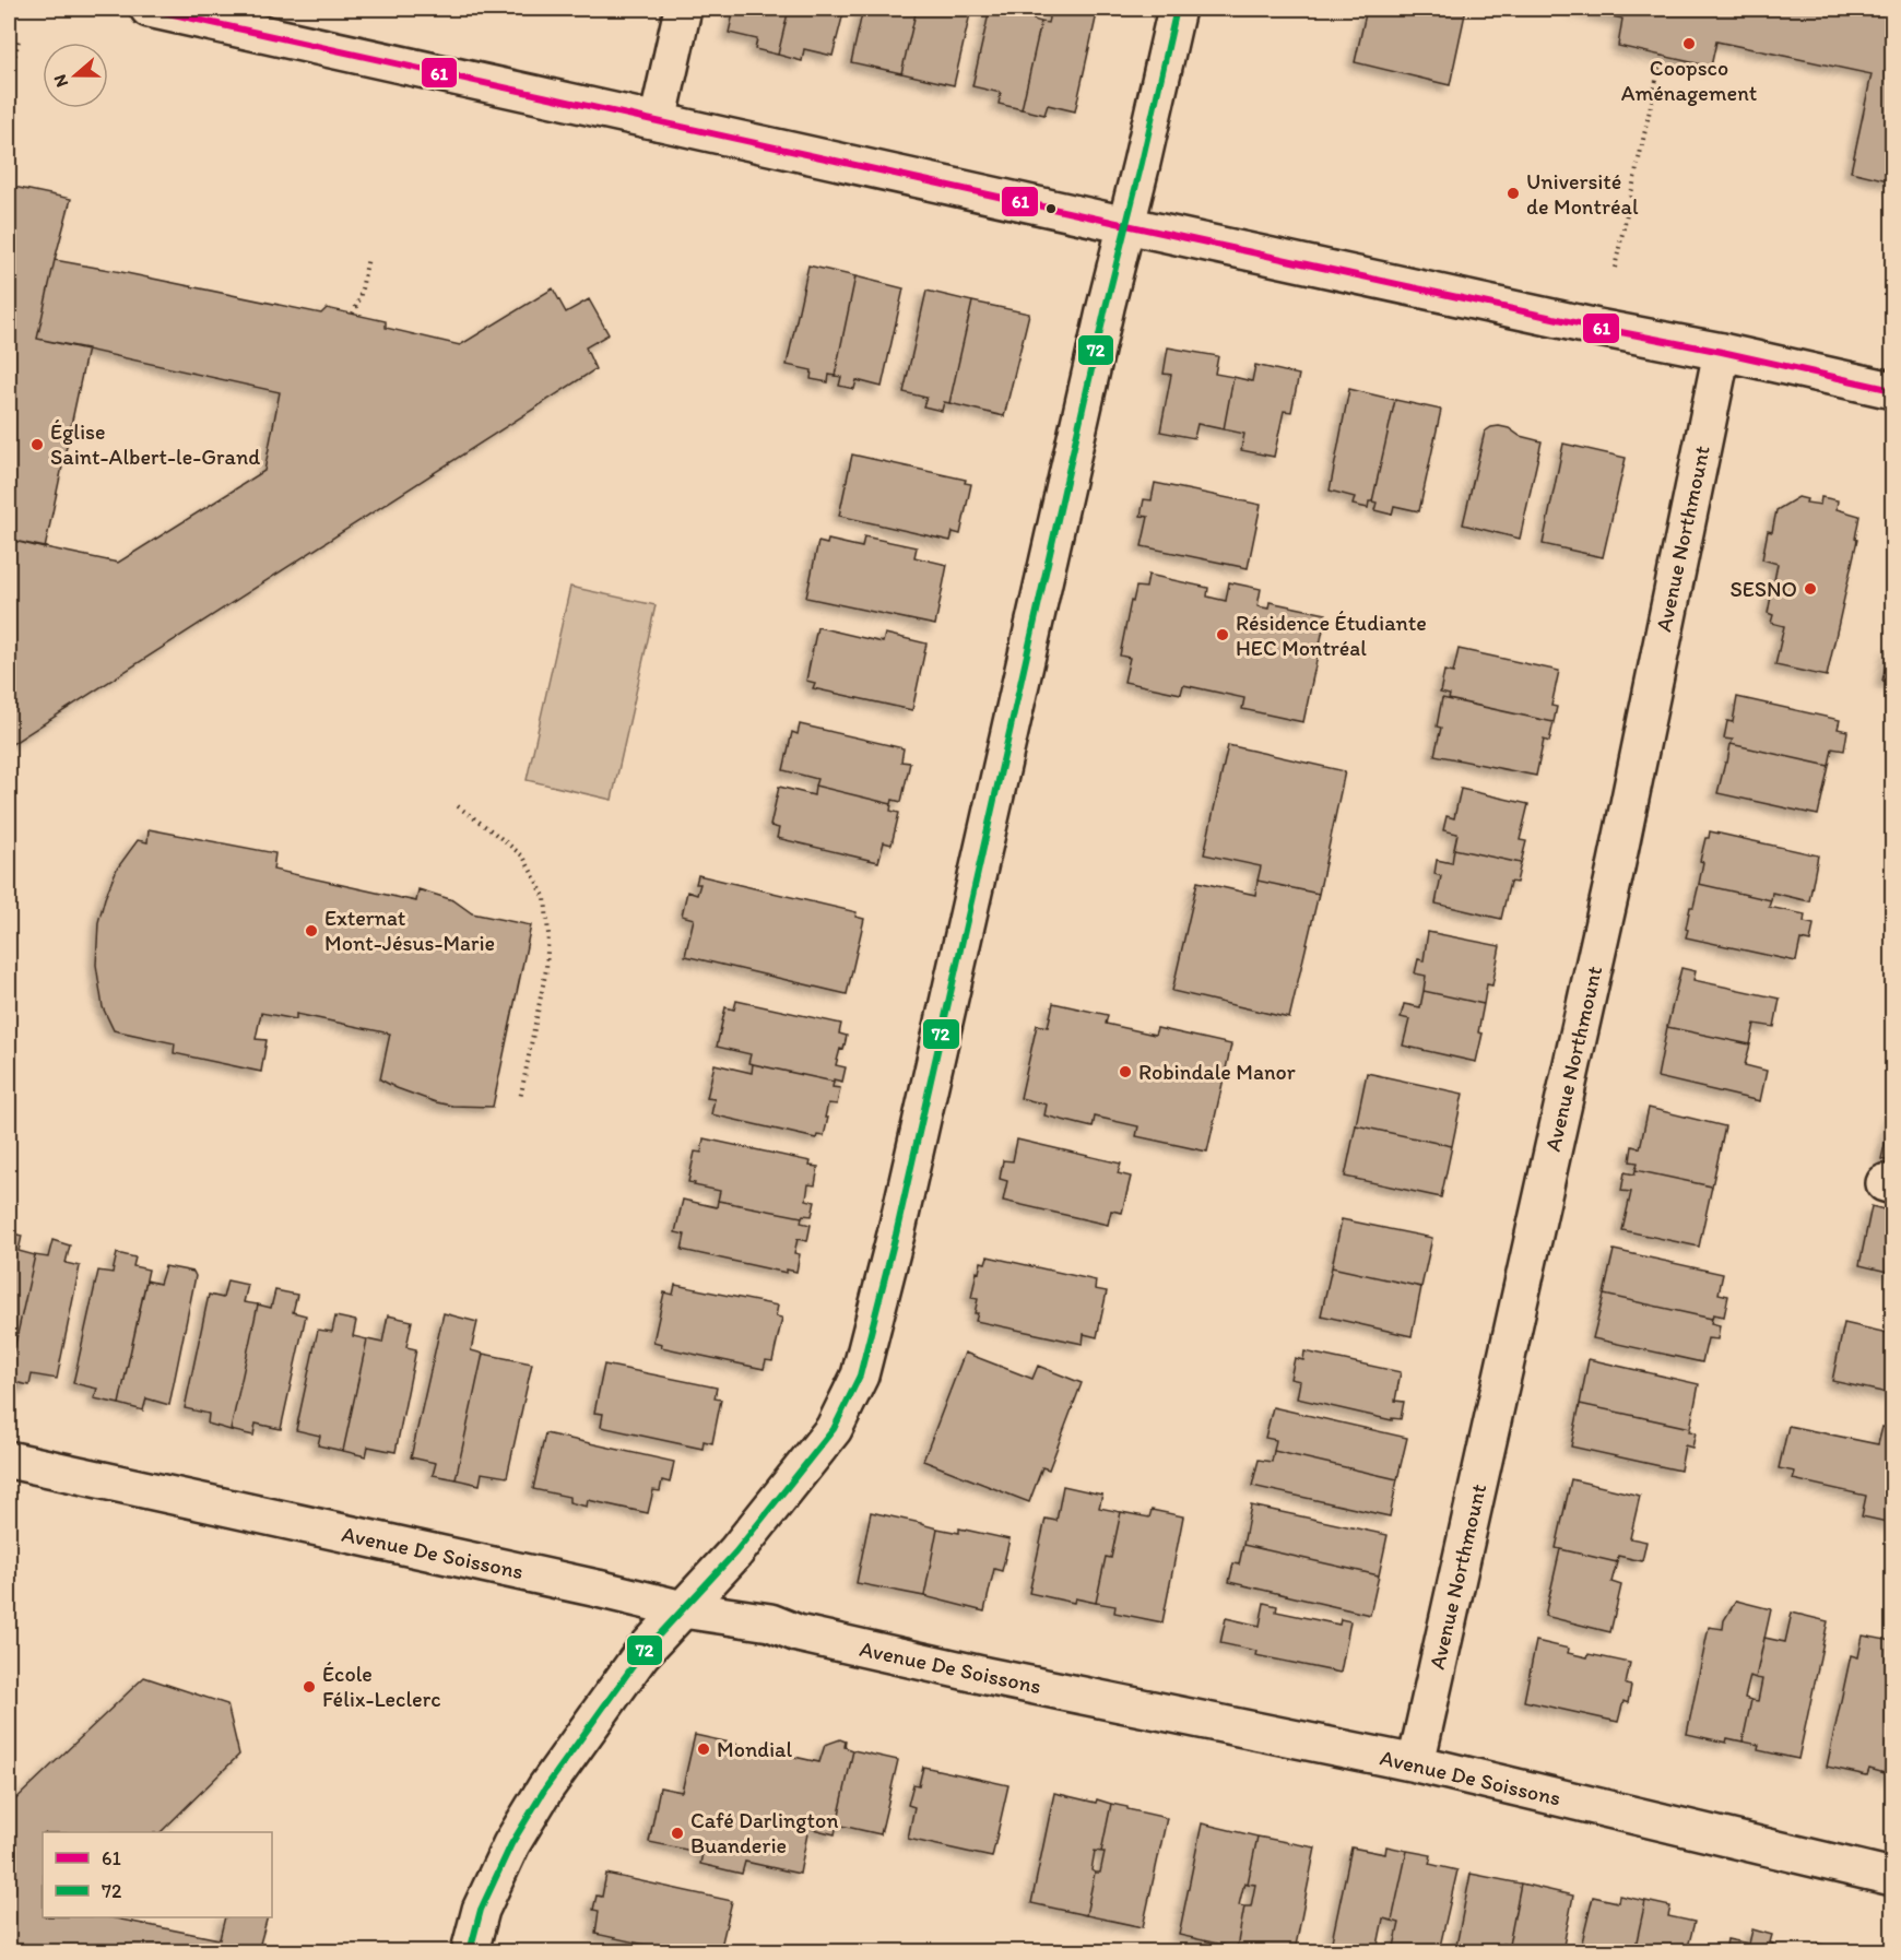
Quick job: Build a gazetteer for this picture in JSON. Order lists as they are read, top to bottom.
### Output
{
  "streets": {
    "street": ["Avenue Northmount", "Avenue De Soissons"]
  },
  "crossings": [
    ["Avenue Northmount", "Avenue De Soissons"]
  ],
  "places": [
    "Coopsco Aménagement",
    "Université de Montréal",
    "Église Saint-Albert-le-Grand",
    "SESNO",
    "Résidence Étudiante HEC Montréal",
    "Externat Mont-Jésus-Marie",
    "Robindale Manor",
    "École Félix-Leclerc",
    "Mondial",
    "Café Darlington Buanderie"
  ],
  "lines": ["transit line 61", "transit line 72"],
  "legend": ["61", "72"],
  "north": "left"
}
